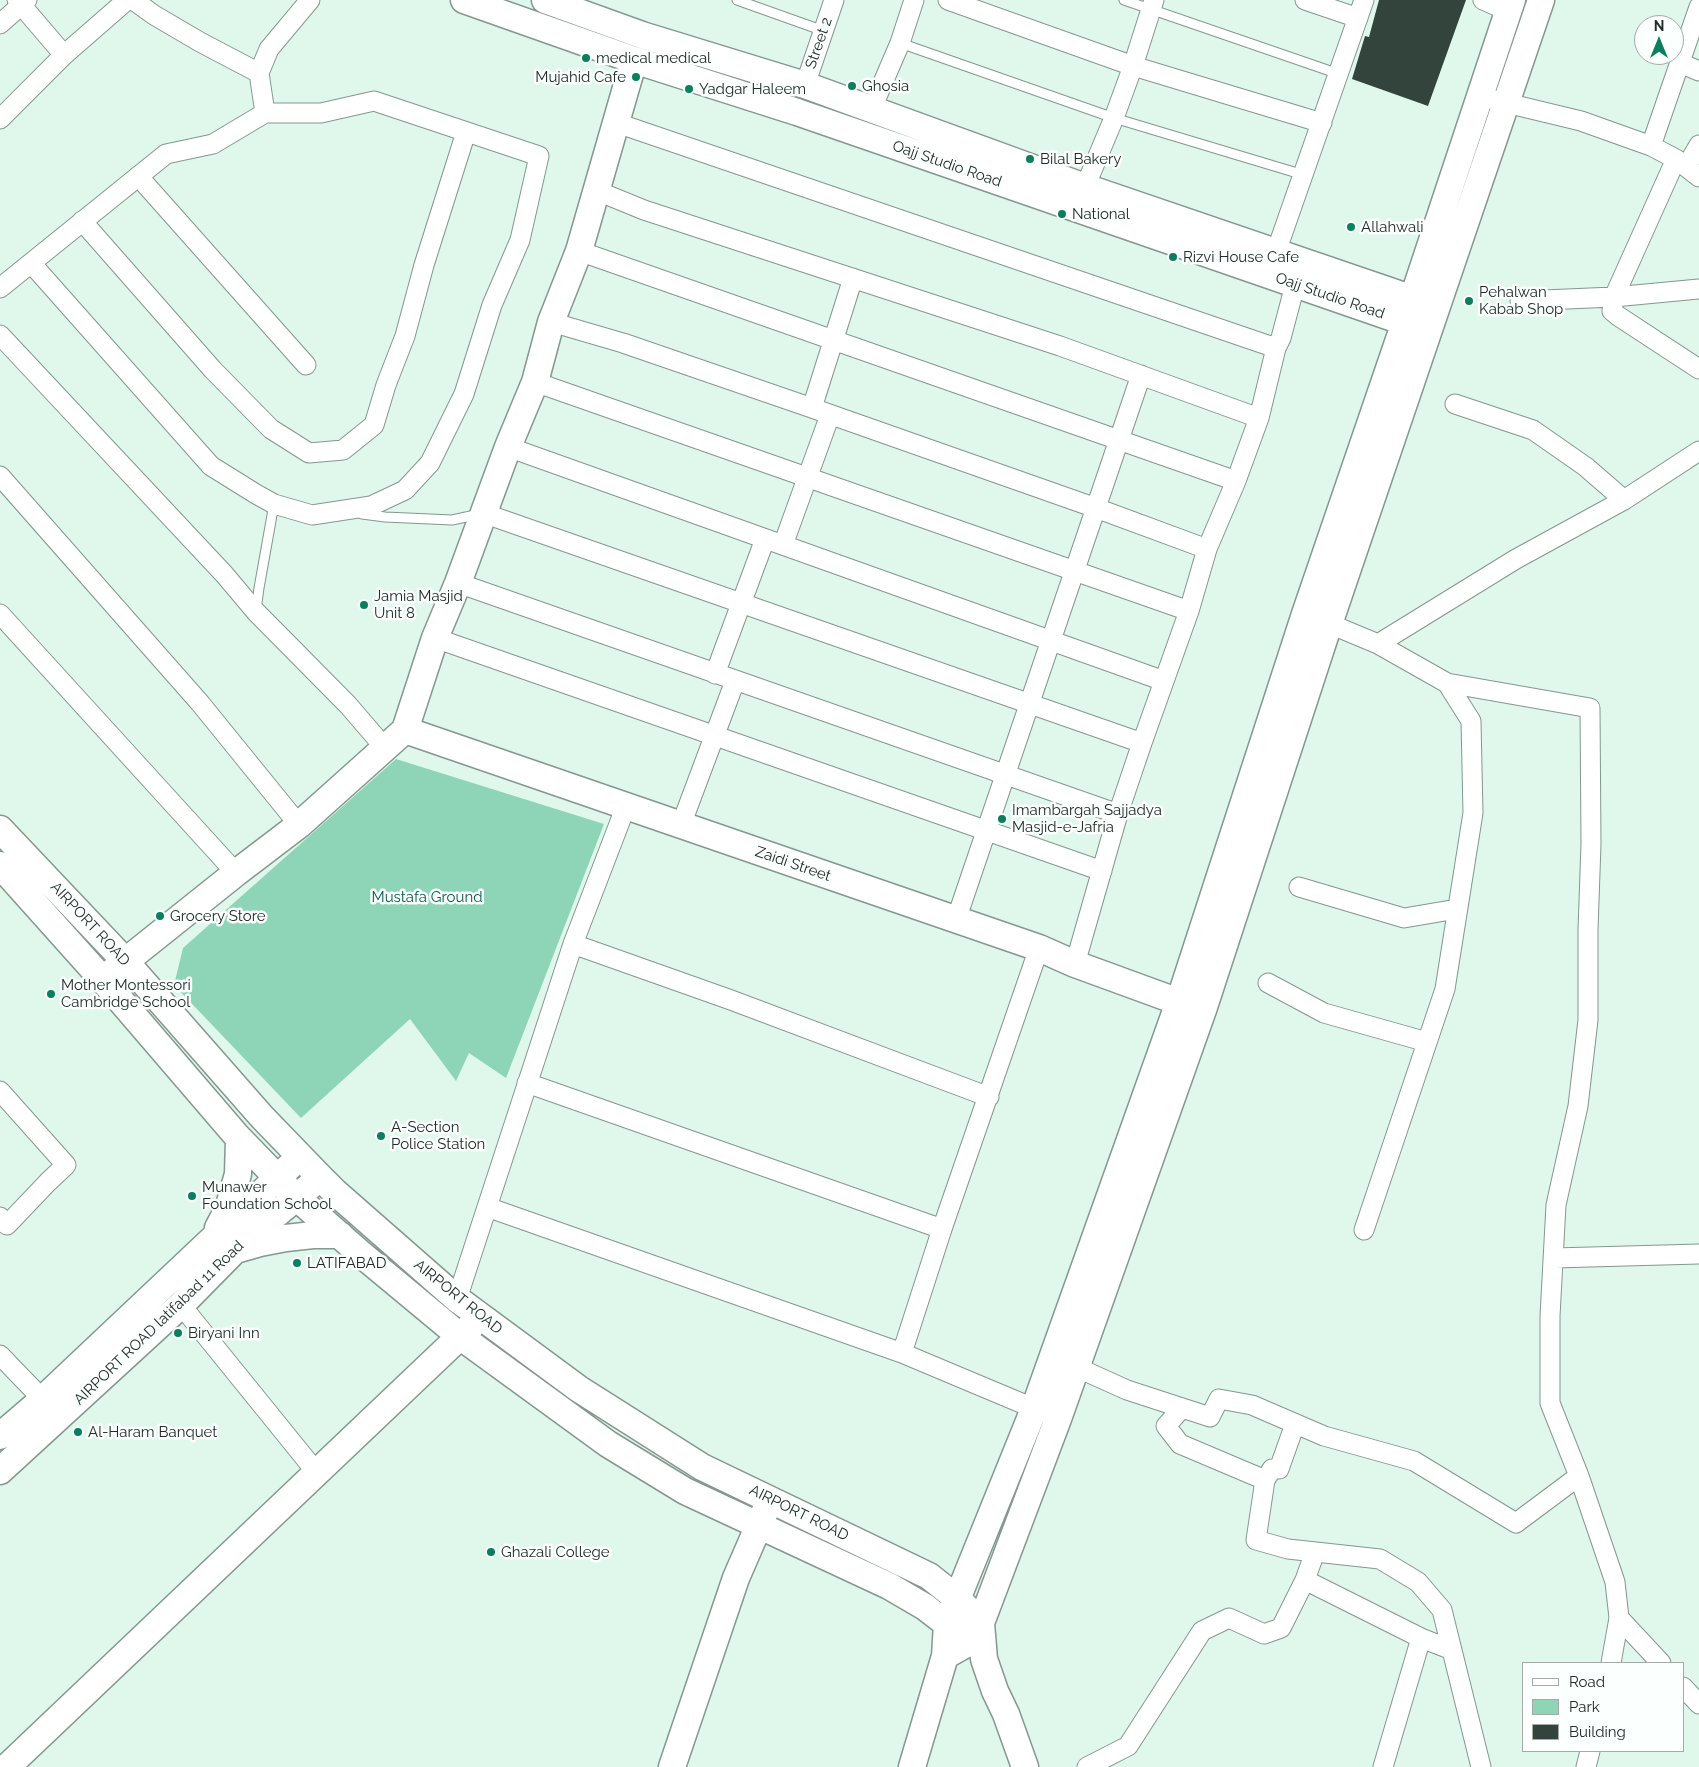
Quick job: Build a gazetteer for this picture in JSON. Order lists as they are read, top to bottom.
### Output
{
  "streets": {
    "main road": [
      "Oajj Studio Road",
      "Zaidi Street",
      "AIRPORT ROAD",
      "AIRPORT ROAD latifabad 11 Road"
    ],
    "street": ["Street 2"]
  },
  "crossings": [
    ["Street 2", "Oajj Studio Road"],
    ["AIRPORT ROAD", "AIRPORT ROAD latifabad 11 Road"]
  ],
  "parks": ["Mustafa Ground"],
  "places": [
    "medical medical",
    "Mujahid Cafe",
    "Ghosia",
    "Yadgar Haleem",
    "Bilal Bakery",
    "National",
    "Allahwali",
    "Rizvi House Cafe",
    "Pehalwan Kabab Shop",
    "Jamia Masjid Unit 8",
    "Imambargah Sajjadya Masjid-e-Jafria",
    "Grocery Store",
    "Mother Montessori Cambridge School",
    "A-Section Police Station",
    "Munawer Foundation School",
    "LATIFABAD",
    "Biryani Inn",
    "Al-Haram Banquet",
    "Ghazali College"
  ],
  "legend": ["Road", "Park", "Building"],
  "north": "top"
}
